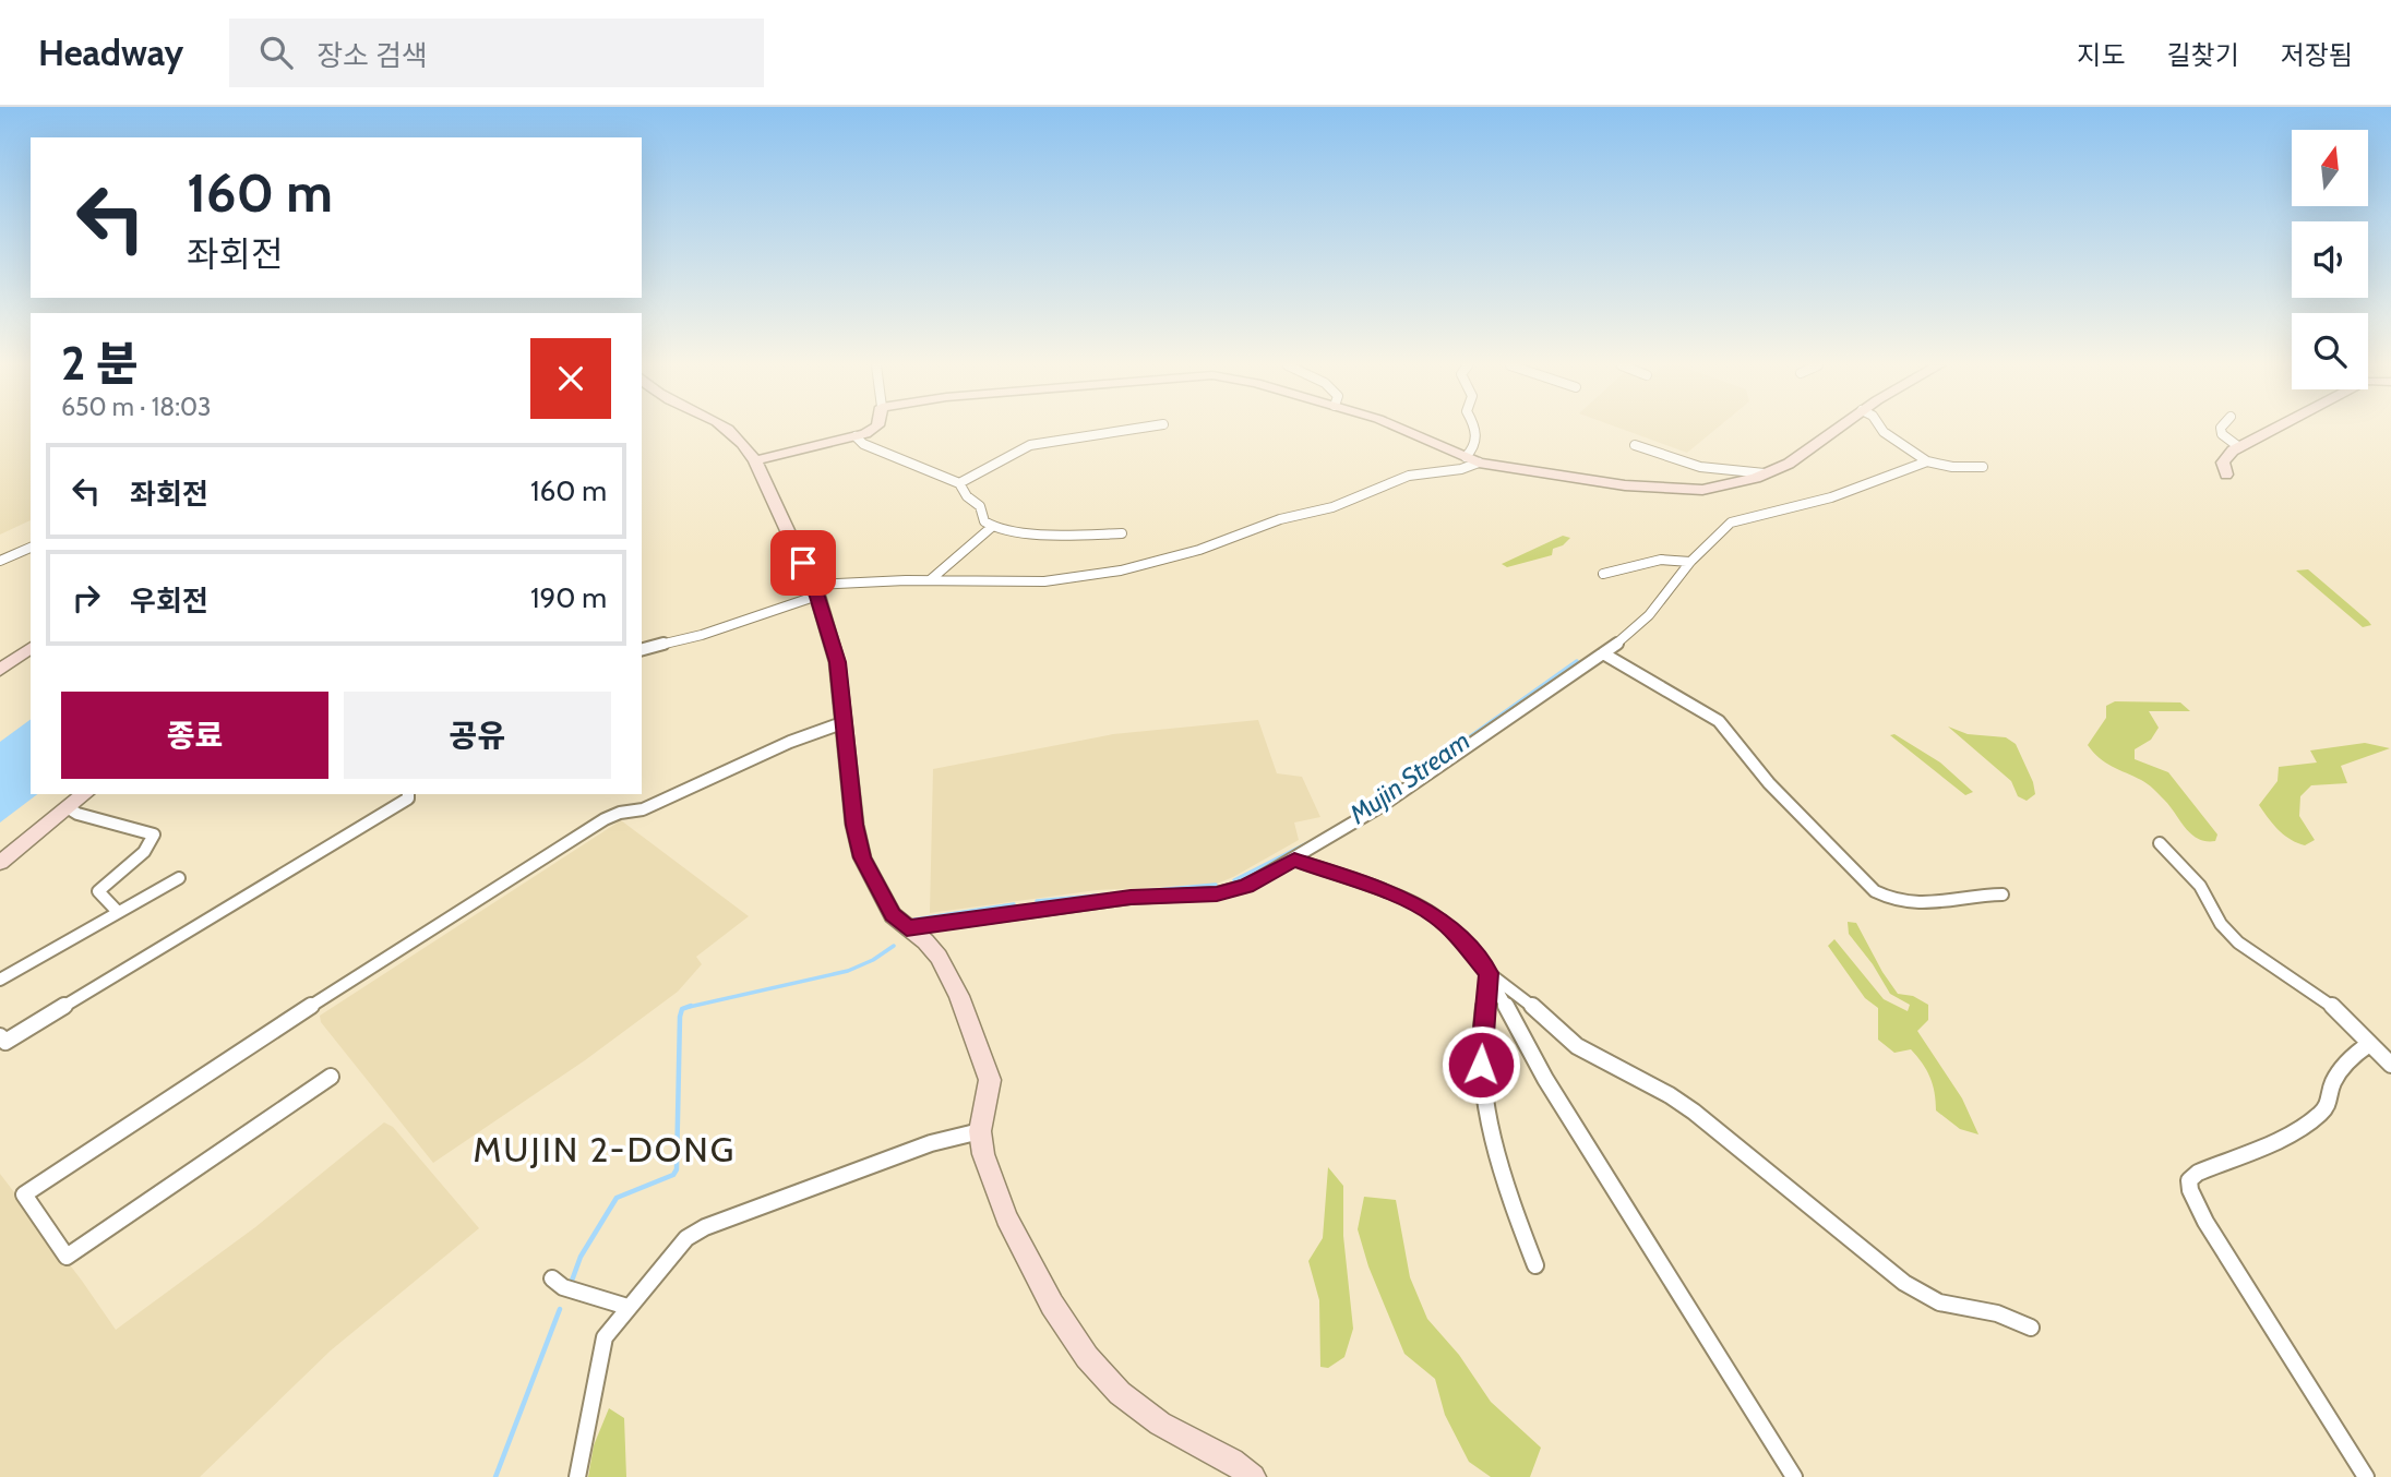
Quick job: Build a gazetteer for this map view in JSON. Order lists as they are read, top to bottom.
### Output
{
  "districts": ["MUJIN 2-DONG"],
  "water": ["Mujin Stream"],
  "north": "top",
  "page": {
    "header": "Headway",
    "search": "장소 검색",
    "nav": ["지도", "길찾기", "저장됨"],
    "turn": ["160 m", "좌회전"],
    "heading": ["2 분", "650 m · 18:03"],
    "list": [
      {
        "name": "좌회전",
        "value": "160 m"
      },
      {
        "name": "우회전",
        "value": "190 m"
      }
    ],
    "buttons": ["종료", "공유"]
  }
}
